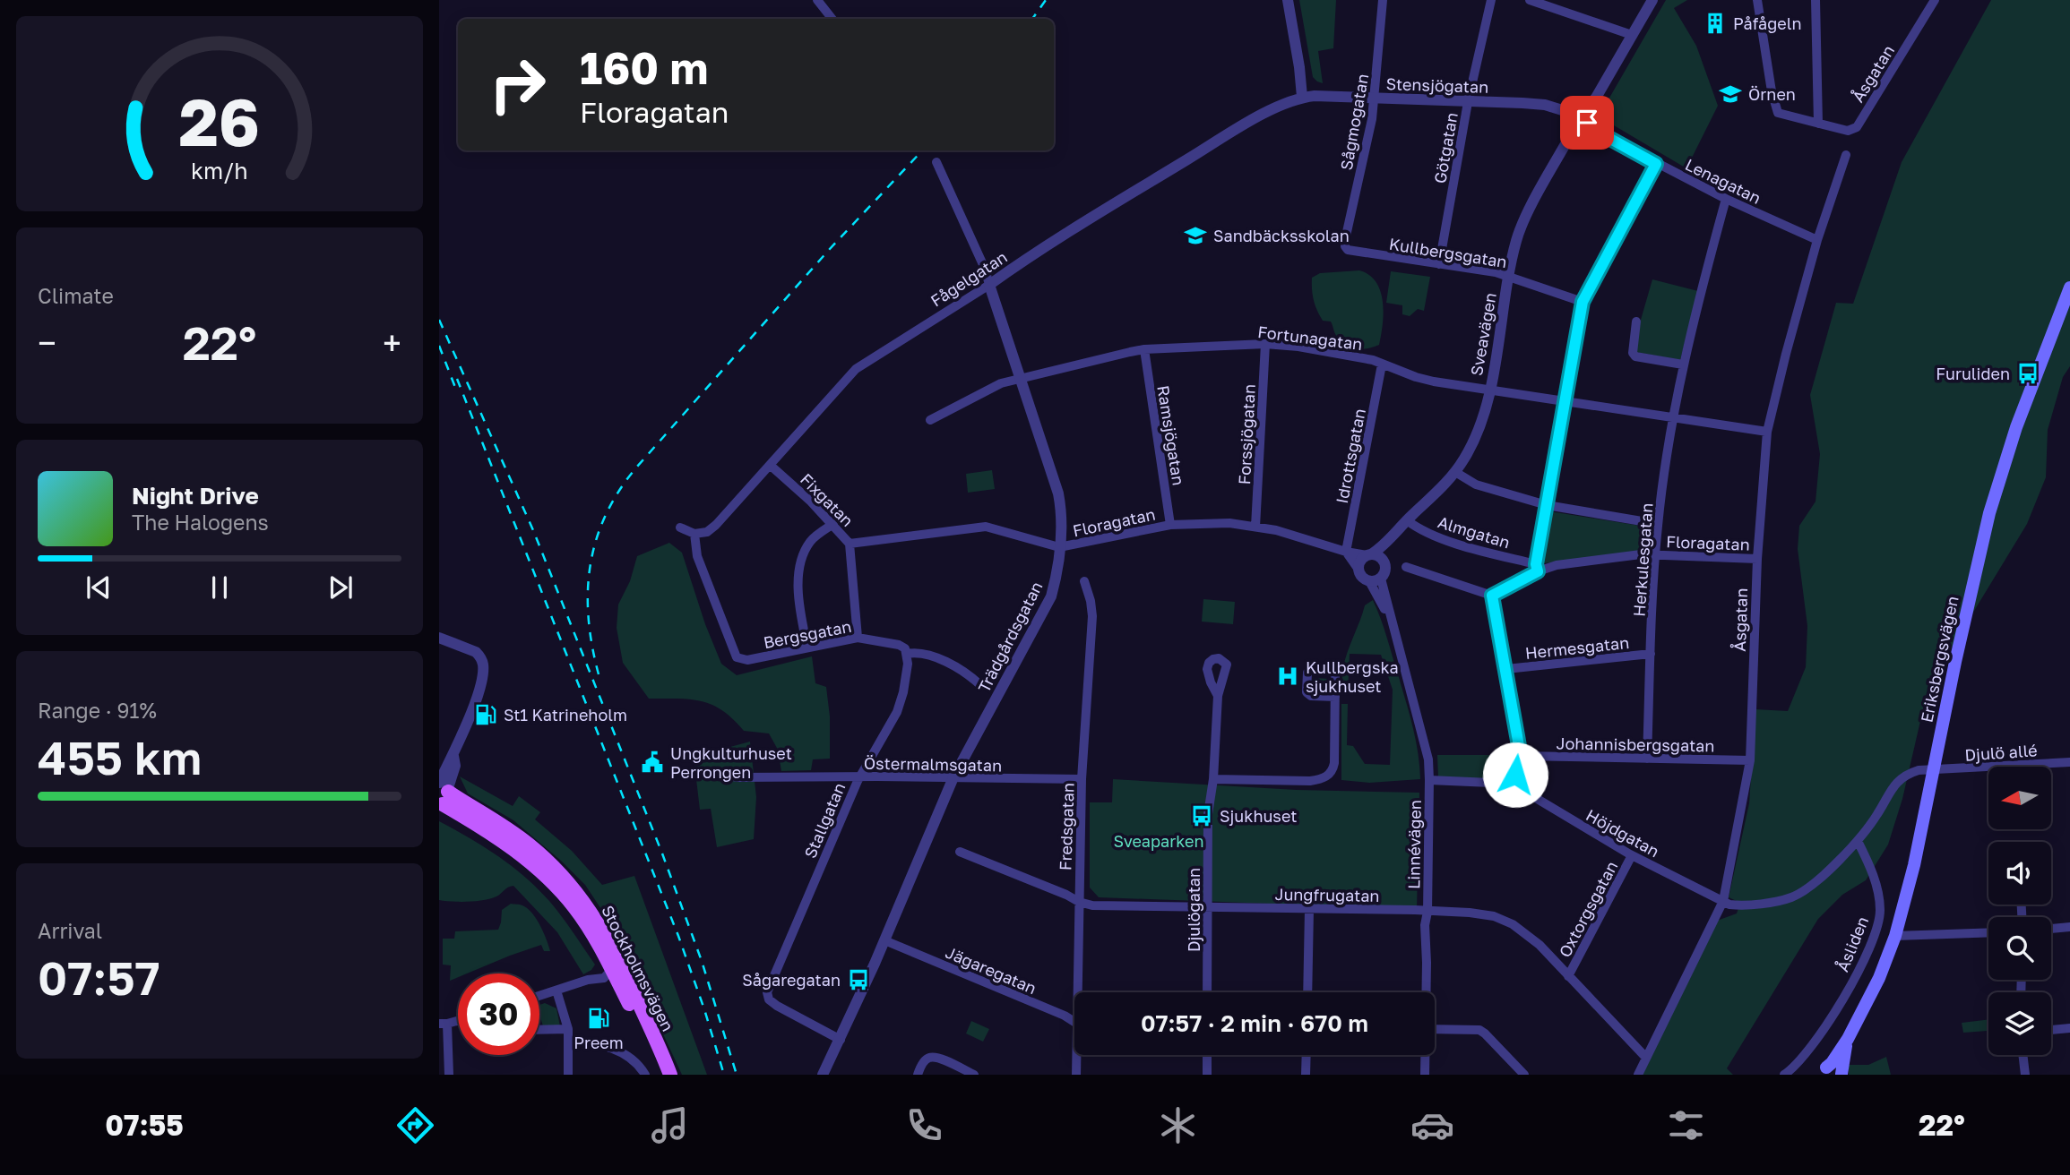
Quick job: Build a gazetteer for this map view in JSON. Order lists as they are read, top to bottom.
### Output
{
  "streets": {
    "main road": ["Eriksbergsvägen", "Stockholmsvägen"],
    "street": [
      "Åsgatan",
      "Stensjögatan",
      "Sågmogatan",
      "Götgatan",
      "Lenagatan",
      "Kullbergsgatan",
      "Fågelgatan",
      "Sveavägen",
      "Fortunagatan",
      "Forssjögatan",
      "Ramsjögatan",
      "Idrottsgatan",
      "Fixgatan",
      "Floragatan",
      "Almgatan",
      "Herkulesgatan",
      "Bergsgatan",
      "Trädgårdsgatan",
      "Hermesgatan",
      "Johannisbergsgatan",
      "Djulö allé",
      "Östermalmsgatan",
      "Stallgatan",
      "Fredsgatan",
      "Höjdgatan",
      "Linnévägen",
      "Jungfrugatan",
      "Oxtorgsgatan",
      "Djulögatan",
      "Åsliden",
      "Jägaregatan"
    ]
  },
  "crossings": [
    ["Åsgatan", "Lenagatan"],
    ["Åsgatan", "Fortunagatan"],
    ["Åsgatan", "Floragatan"],
    ["Åsgatan", "Johannisbergsgatan"],
    ["Åsgatan", "Höjdgatan"],
    ["Åsgatan", "Jungfrugatan"],
    ["Stensjögatan", "Sågmogatan"],
    ["Stensjögatan", "Götgatan"],
    ["Stensjögatan", "Lenagatan"],
    ["Stensjögatan", "Fågelgatan"],
    ["Stensjögatan", "Sveavägen"],
    ["Sågmogatan", "Kullbergsgatan"],
    ["Götgatan", "Kullbergsgatan"],
    ["Lenagatan", "Sveavägen"],
    ["Lenagatan", "Herkulesgatan"],
    ["Kullbergsgatan", "Sveavägen"],
    ["Fågelgatan", "Fixgatan"],
    ["Fågelgatan", "Bergsgatan"],
    ["Fågelgatan", "Trädgårdsgatan"],
    ["Sveavägen", "Fortunagatan"],
    ["Sveavägen", "Floragatan"],
    ["Sveavägen", "Almgatan"],
    ["Sveavägen", "Linnévägen"],
    ["Fortunagatan", "Forssjögatan"],
    ["Fortunagatan", "Ramsjögatan"],
    ["Fortunagatan", "Idrottsgatan"],
    ["Fortunagatan", "Herkulesgatan"],
    ["Fortunagatan", "Trädgårdsgatan"],
    ["Forssjögatan", "Floragatan"],
    ["Ramsjögatan", "Floragatan"],
    ["Idrottsgatan", "Floragatan"],
    ["Fixgatan", "Floragatan"],
    ["Fixgatan", "Bergsgatan"],
    ["Floragatan", "Almgatan"],
    ["Floragatan", "Herkulesgatan"],
    ["Floragatan", "Trädgårdsgatan"],
    ["Floragatan", "Linnévägen"],
    ["Herkulesgatan", "Hermesgatan"],
    ["Herkulesgatan", "Johannisbergsgatan"],
    ["Bergsgatan", "Stallgatan"],
    ["Trädgårdsgatan", "Östermalmsgatan"],
    ["Trädgårdsgatan", "Stallgatan"],
    ["Trädgårdsgatan", "Jägaregatan"],
    ["Eriksbergsvägen", "Djulö allé"],
    ["Östermalmsgatan", "Stallgatan"],
    ["Östermalmsgatan", "Fredsgatan"],
    ["Fredsgatan", "Jungfrugatan"],
    ["Höjdgatan", "Linnévägen"],
    ["Höjdgatan", "Oxtorgsgatan"],
    ["Linnévägen", "Jungfrugatan"],
    ["Jungfrugatan", "Oxtorgsgatan"],
    ["Jungfrugatan", "Djulögatan"]
  ],
  "parks": ["Sveaparken"],
  "places": {
    "building": ["Påfågeln"],
    "school or university": ["Örnen", "Sandbäcksskolan"],
    "bus stop": ["Furuliden", "Sjukhuset", "Sågaregatan"],
    "hospital": ["Kullbergska sjukhuset"],
    "fuel station": ["St1 Katrineholm", "Preem"],
    "public building": ["Ungkulturhuset Perrongen"]
  },
  "north": "left",
  "page": {
    "turn": ["160 m", "Floragatan"],
    "tile": [
      "Climate",
      ["Range · 91%", "455 km"],
      ["Arrival", "07:57"]
    ],
    "heat": ["−", "22°", "+"],
    "song": ["Night Drive", "The Halogens"],
    "limit": "30",
    "trip": "07:57 · 2 min · 670 m",
    "tabs": ["07:55", "22°"],
    "gauge": ["26", "km/h"]
  }
}
